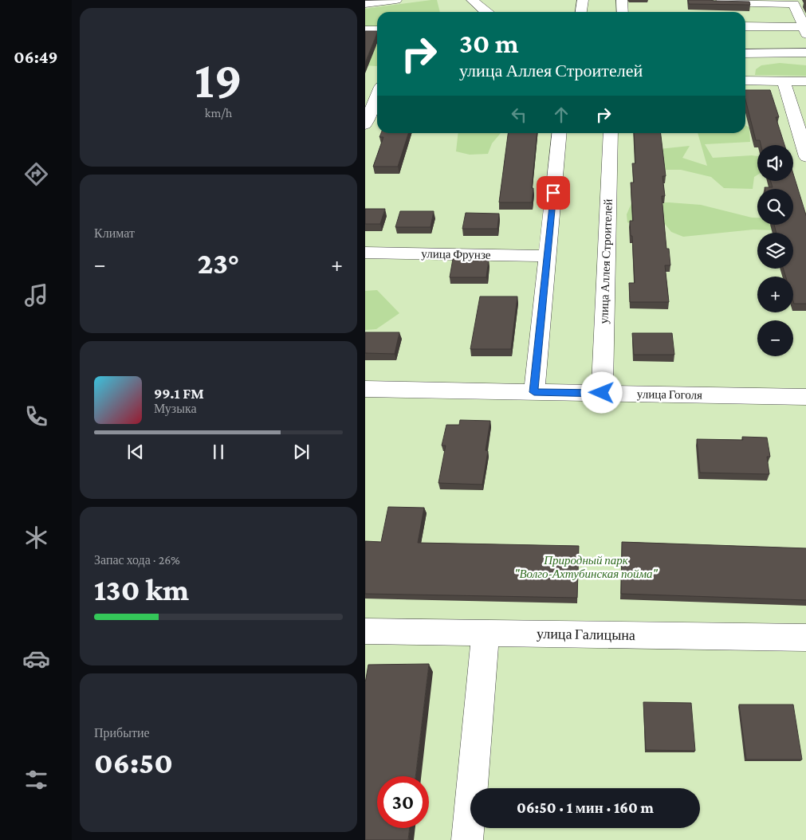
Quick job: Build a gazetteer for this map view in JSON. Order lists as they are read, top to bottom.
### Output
{
  "streets": {
    "street": [
      "улица Фрунзе",
      "улица Аллея Строителей",
      "улица Гоголя",
      "улица Галицына"
    ]
  },
  "crossings": [
    ["улица Аллея Строителей", "улица Гоголя"]
  ],
  "parks": ["Природный парк \"Волго-Ахтубинская пойма\""],
  "page": {
    "tabs": "06:49",
    "tile": [
      ["19", "km/h"],
      "Климат",
      ["Запас хода · 26%", "130 km"],
      ["Прибытие", "06:50"]
    ],
    "turn": ["30 m", "улица Аллея Строителей"],
    "map_buttons": ["+", "−"],
    "heat": ["−", "23°", "+"],
    "song": ["99.1 FM", "Музыка"],
    "limit": "30",
    "trip": "06:50 · 1 мин · 160 m"
  }
}
